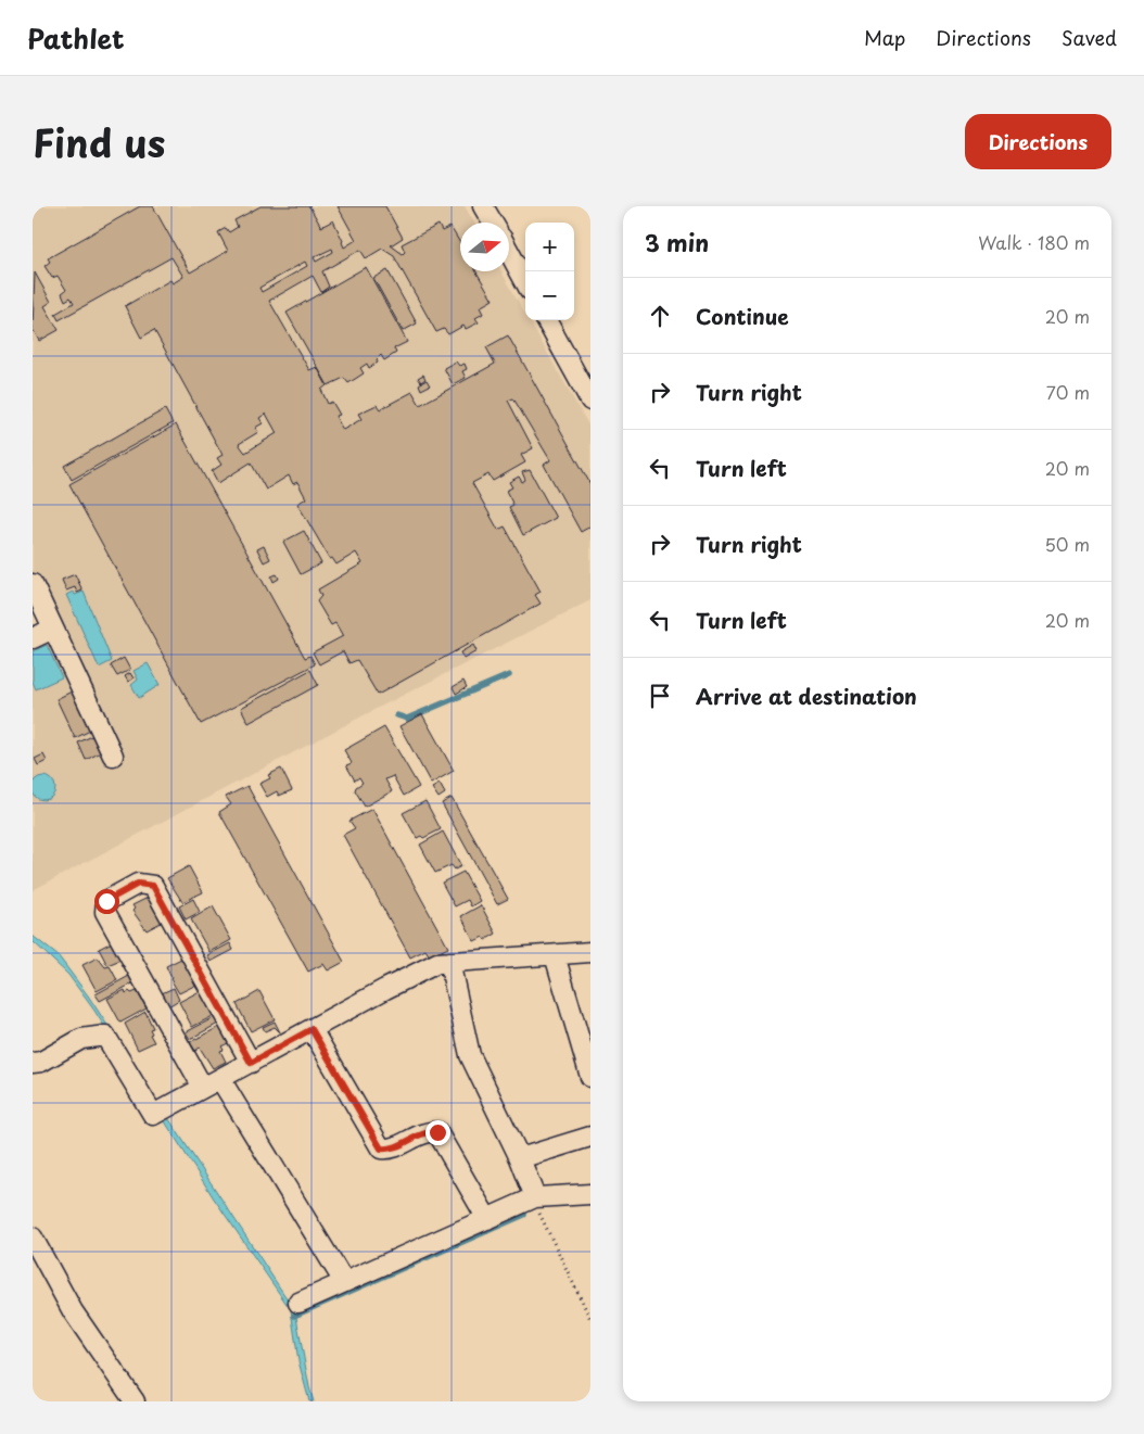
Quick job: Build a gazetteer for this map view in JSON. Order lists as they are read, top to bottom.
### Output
{
  "north": "right",
  "page": {
    "header": "Pathlet",
    "nav": ["Map", "Directions", "Saved"],
    "title": "Find us",
    "buttons": "Directions",
    "heading": ["3 min", "Walk · 180 m"],
    "map_buttons": ["+", "−"],
    "list": [
      ["Continue", "20 m"],
      ["Turn right", "70 m"],
      ["Turn left", "20 m"],
      ["Turn right", "50 m"],
      ["Turn left", "20 m"],
      "Arrive at destination"
    ]
  }
}
